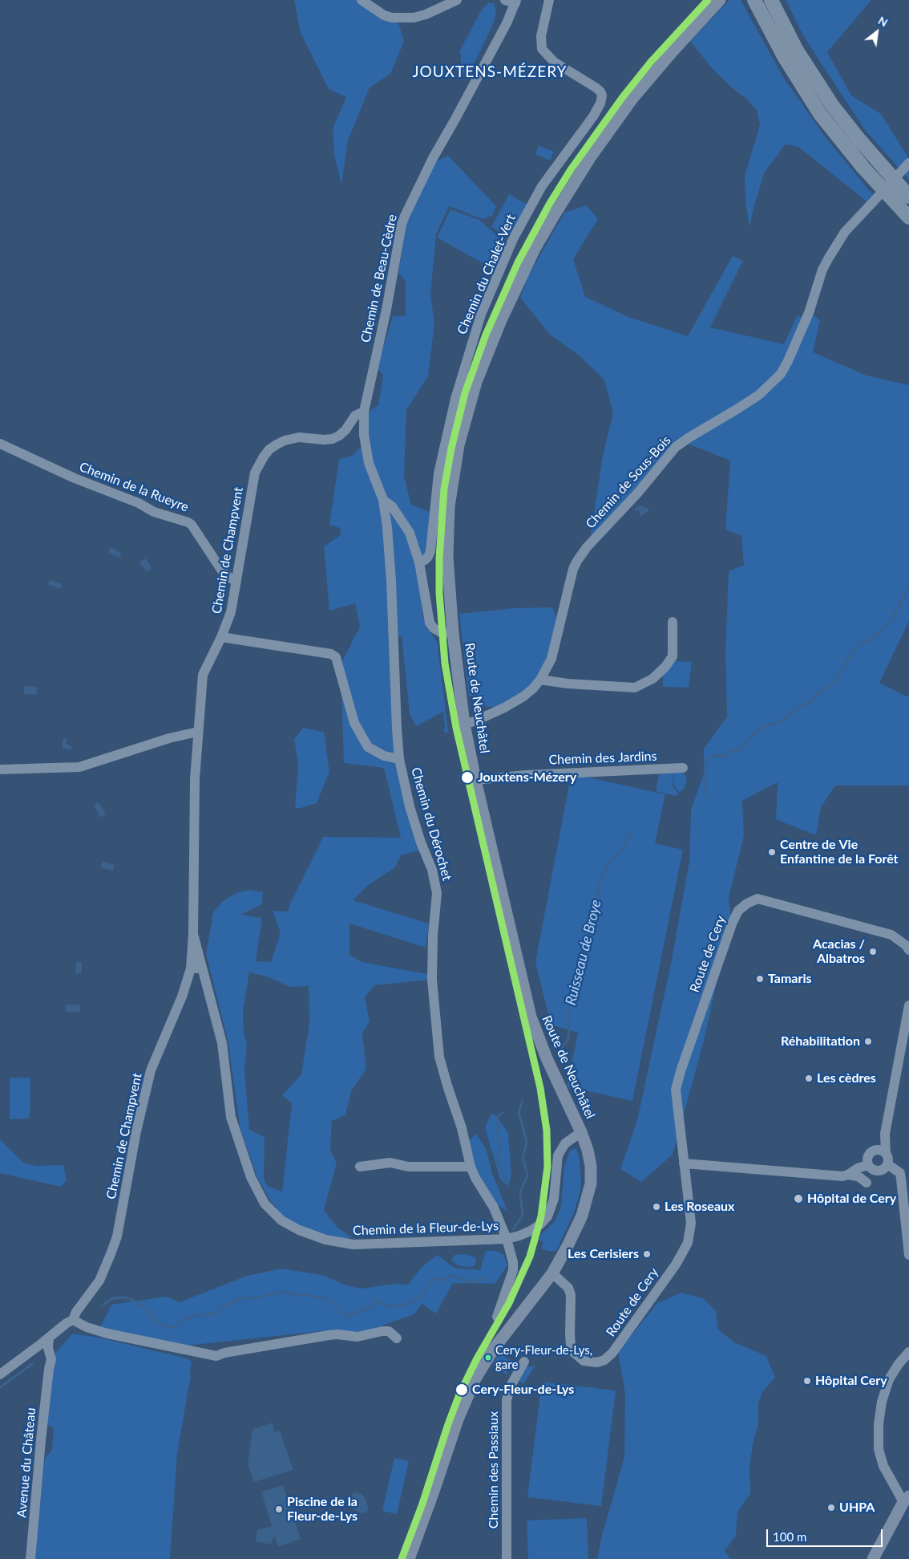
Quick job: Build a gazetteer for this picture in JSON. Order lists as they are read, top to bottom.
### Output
{
  "streets": {
    "main road": ["Route de Neuchâtel"],
    "street": [
      "Chemin du Chalet-Vert",
      "Chemin de Beau-Cèdre",
      "Chemin de Sous-Bois",
      "Chemin de la Rueyre",
      "Chemin de Champvent",
      "Chemin des Jardins",
      "Chemin du Dérochet",
      "Route de Cery",
      "Chemin de la Fleur-de-Lys",
      "Avenue du Château",
      "Chemin des Passiaux"
    ]
  },
  "crossings": [
    ["Chemin du Chalet-Vert", "Chemin de Beau-Cèdre"],
    ["Chemin de Beau-Cèdre", "Chemin de Champvent"],
    ["Chemin de Beau-Cèdre", "Chemin du Dérochet"],
    ["Chemin de Sous-Bois", "Route de Neuchâtel"],
    ["Chemin de la Rueyre", "Chemin de Champvent"],
    ["Chemin de Champvent", "Chemin de la Fleur-de-Lys"],
    ["Route de Neuchâtel", "Chemin des Jardins"],
    ["Route de Neuchâtel", "Route de Cery"],
    ["Route de Neuchâtel", "Chemin de la Fleur-de-Lys"],
    ["Chemin du Dérochet", "Chemin de la Fleur-de-Lys"]
  ],
  "districts": ["JOUXTENS-MÉZERY"],
  "water": ["Ruisseau de Broye"],
  "places": [
    "Jouxtens-Mézery",
    "Centre de Vie Enfantine de la Forêt",
    "Acacias / Albatros",
    "Tamaris",
    "Réhabilitation",
    "Les cèdres",
    "Hôpital de Cery",
    "Les Roseaux",
    "Les Cerisiers",
    "Cery-Fleur-de-Lys, gare",
    "Hôpital Cery",
    "Cery-Fleur-de-Lys",
    "UHPA",
    "Piscine de la Fleur-de-Lys"
  ],
  "scale_bar": "100 m",
  "north": "top right"
}
